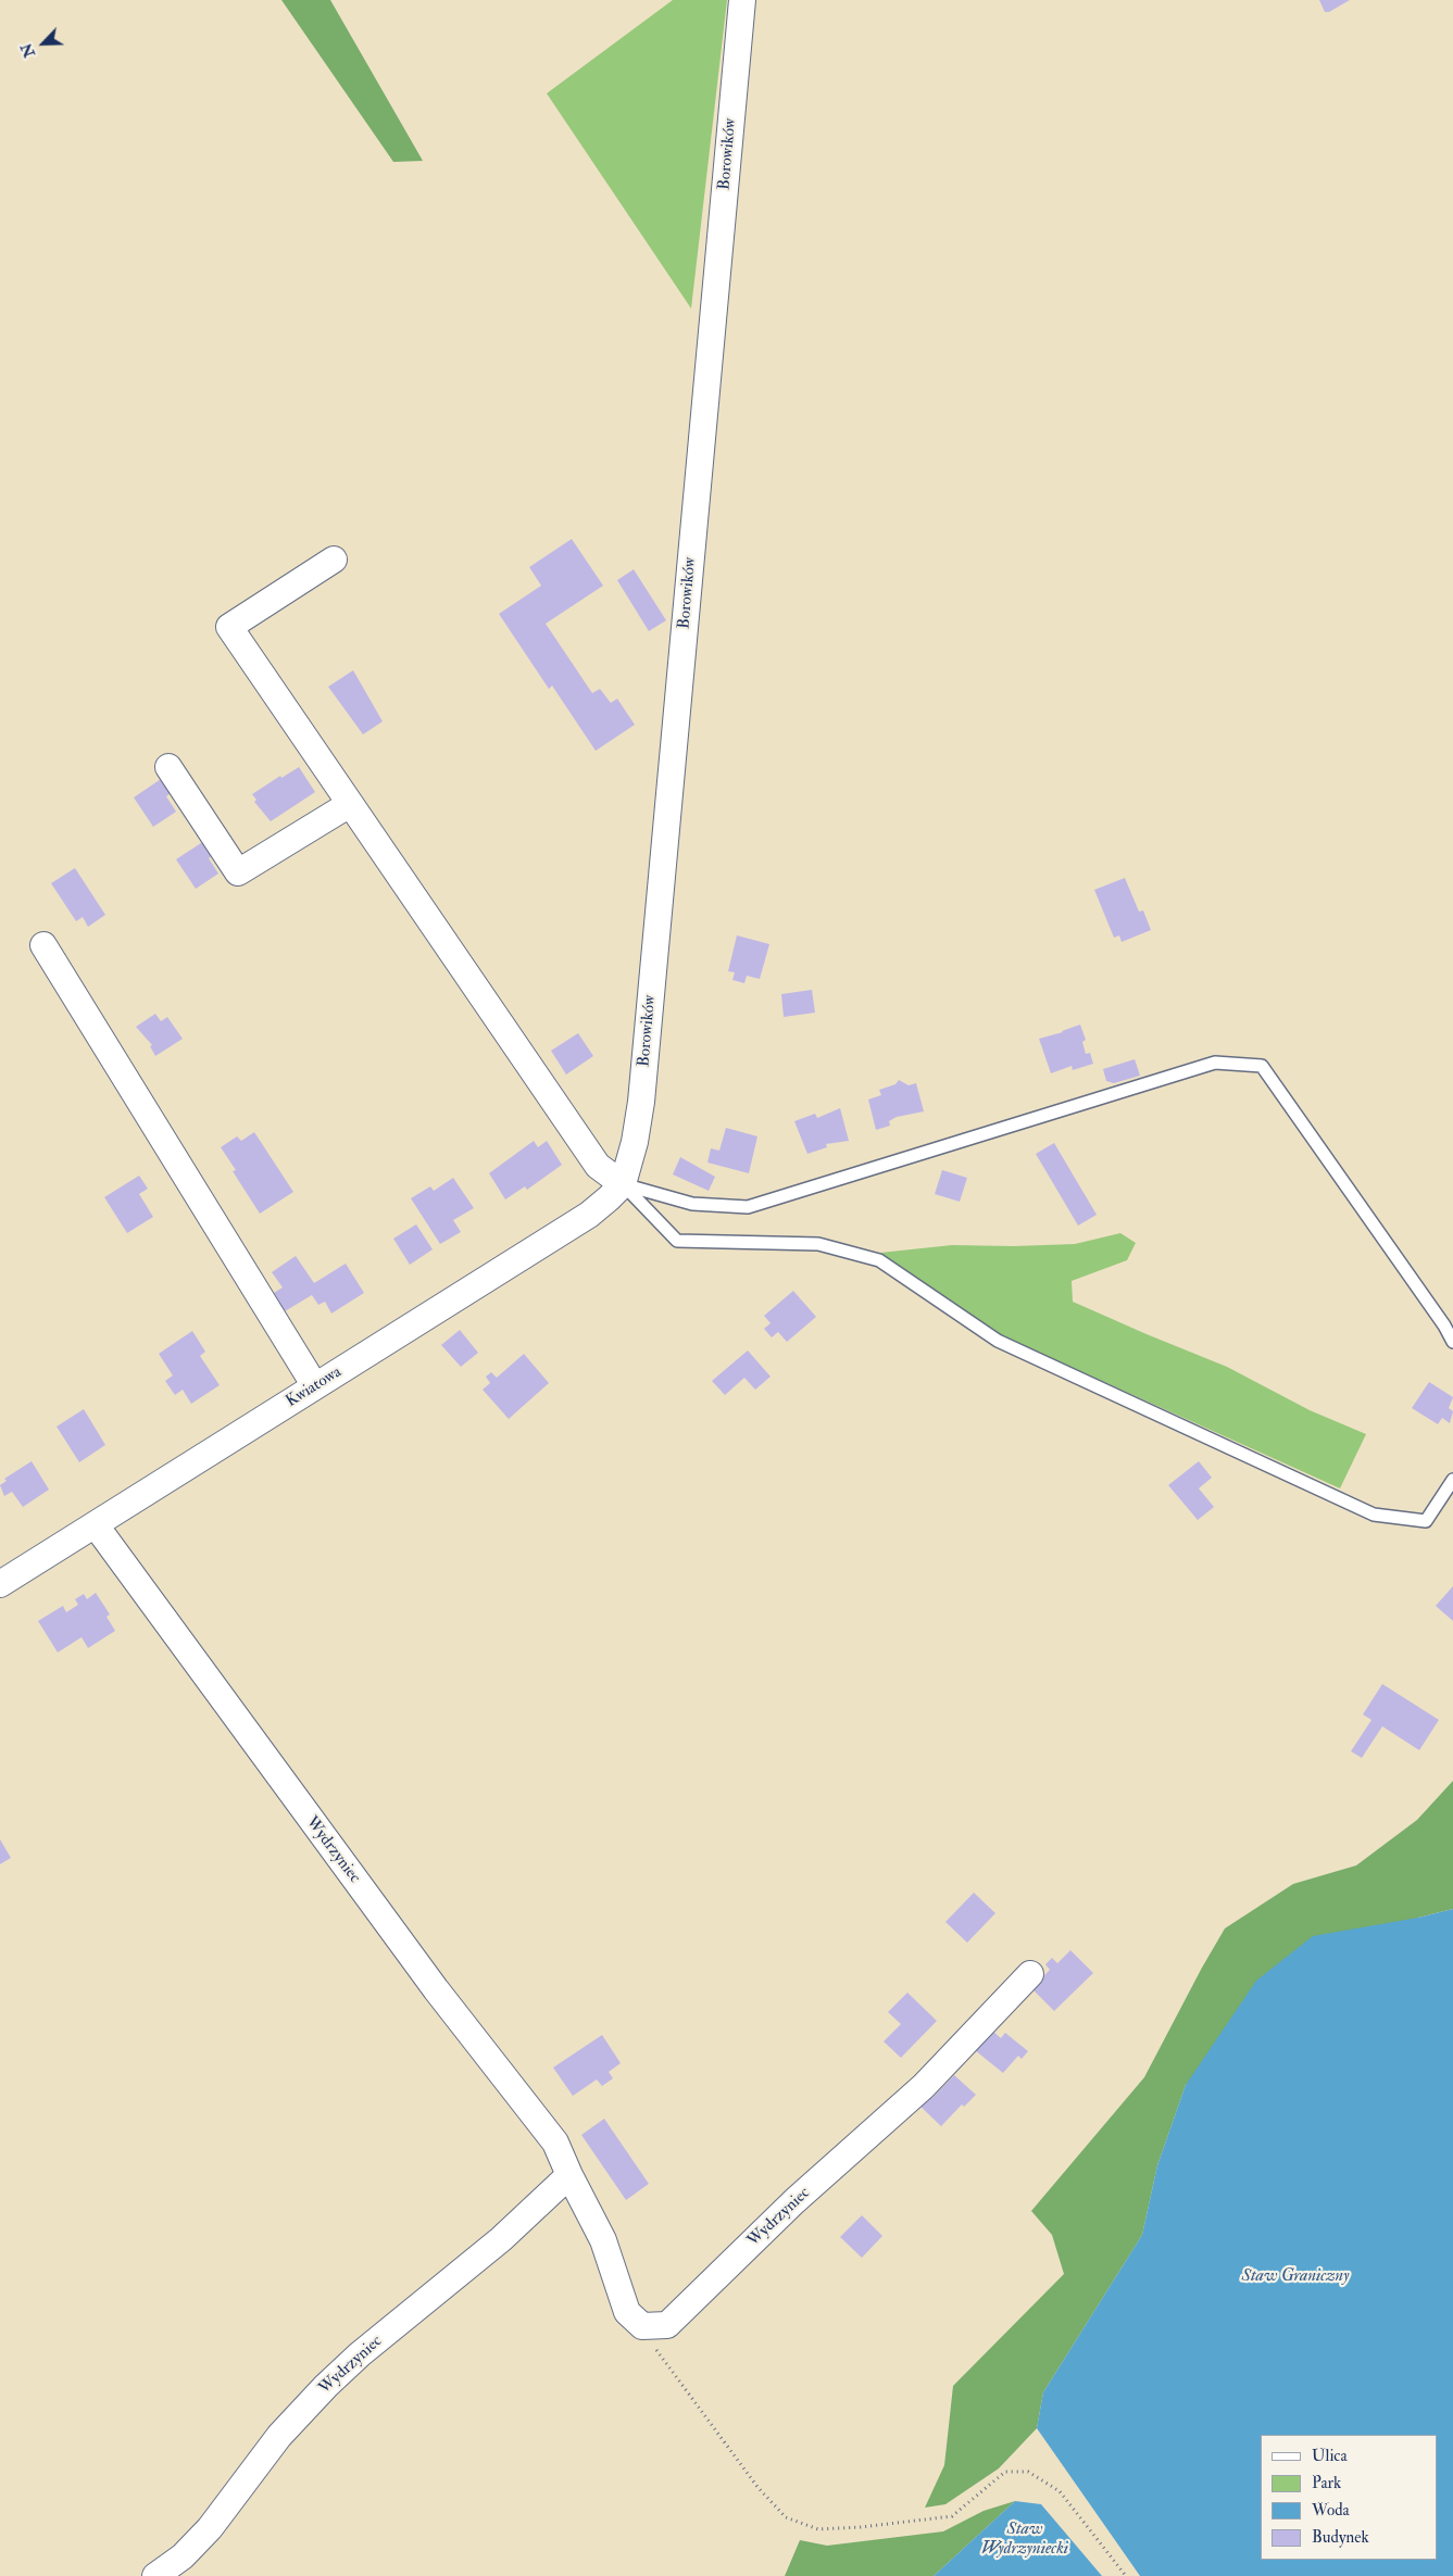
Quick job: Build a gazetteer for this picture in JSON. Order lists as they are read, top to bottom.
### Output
{
  "streets": {
    "street": ["Borowików", "Kwiatowa", "Wydrzyniec"]
  },
  "crossings": [
    ["Borowików", "Kwiatowa"],
    ["Kwiatowa", "Wydrzyniec"]
  ],
  "water": ["Staw Graniczny", "Staw Wydrzyniecki"],
  "legend": [
    "Ulica",
    "Park",
    "Woda",
    "Budynek"
  ],
  "north": "bottom left"
}
